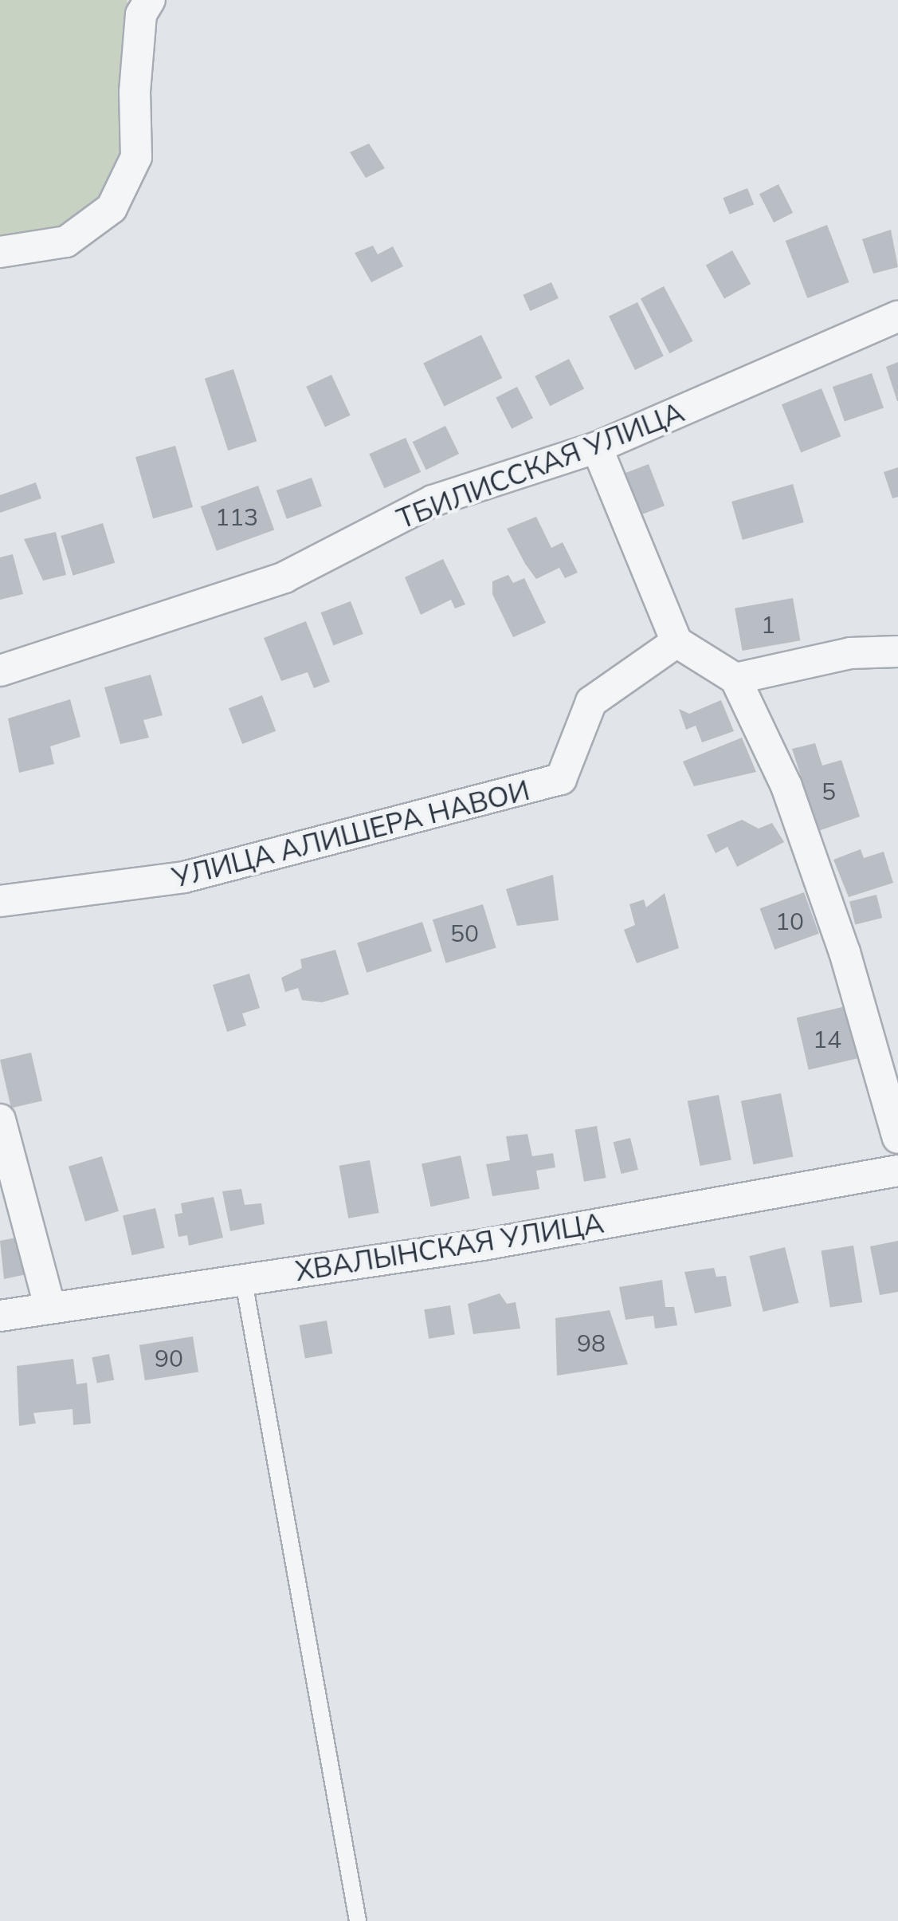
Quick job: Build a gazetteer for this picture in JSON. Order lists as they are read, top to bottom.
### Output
{
  "streets": {
    "street": ["ТБИЛИССКАЯ УЛИЦА", "УЛИЦА АЛИШЕРА НАВОИ", "ХВАЛЫНСКАЯ УЛИЦА"]
  },
  "house_numbers": [
    "113",
    "1",
    "5",
    "10",
    "50",
    "14",
    "98",
    "90"
  ]
}
